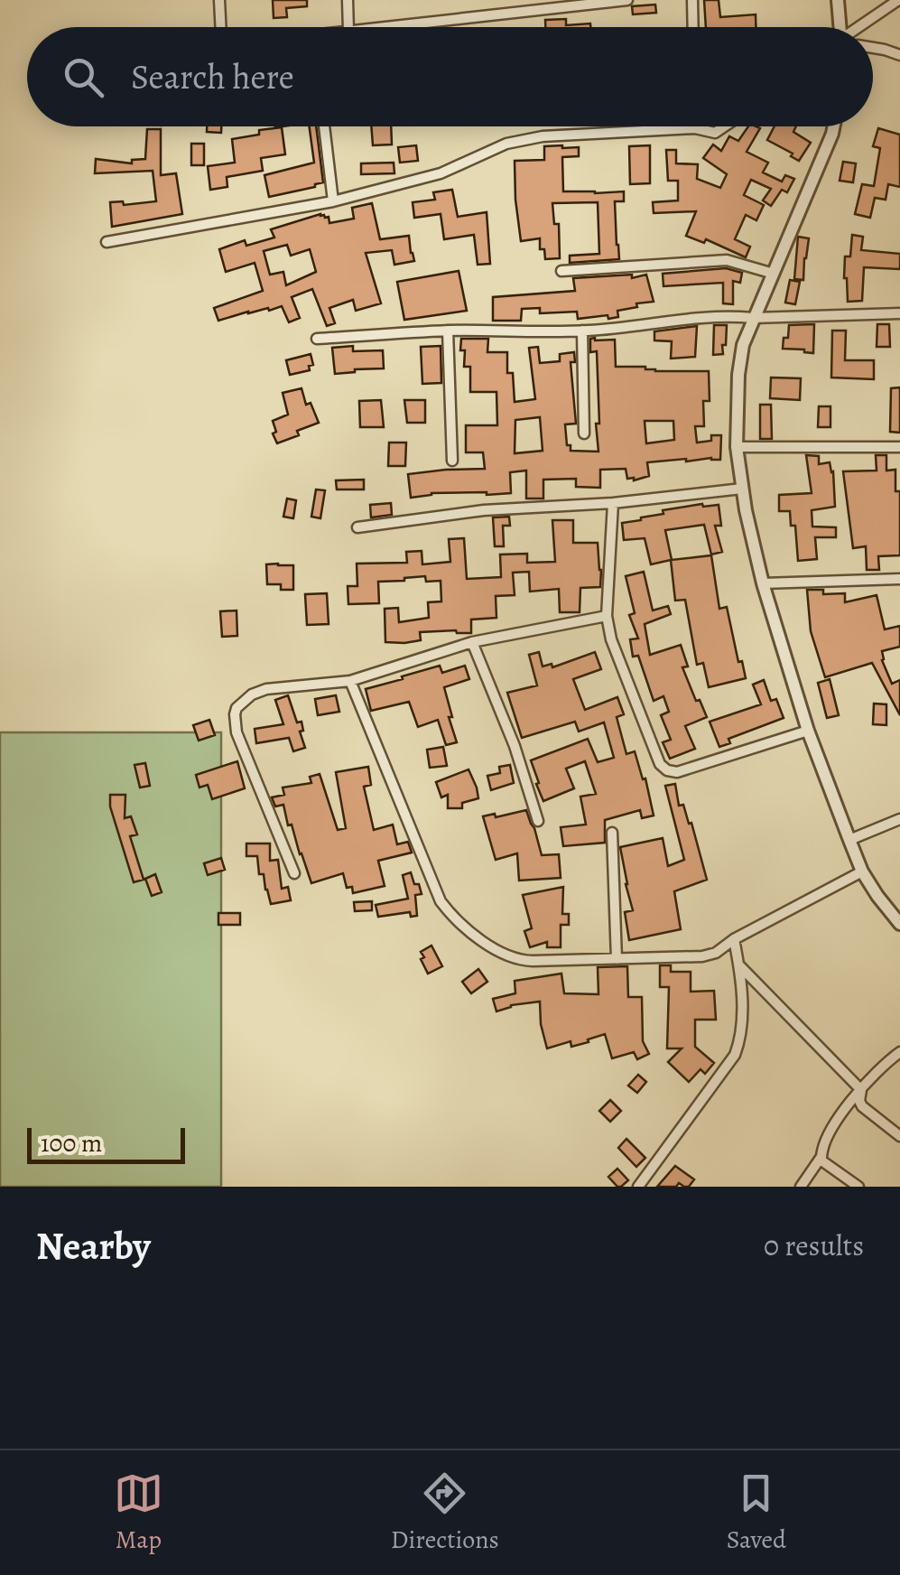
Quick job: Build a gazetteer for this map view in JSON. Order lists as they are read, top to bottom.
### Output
{
  "scale_bar": "100 m",
  "page": {
    "search": "Search here",
    "scale": "100 m",
    "heading": ["Nearby", "0 results"],
    "nav": ["Map", "Directions", "Saved"]
  }
}
